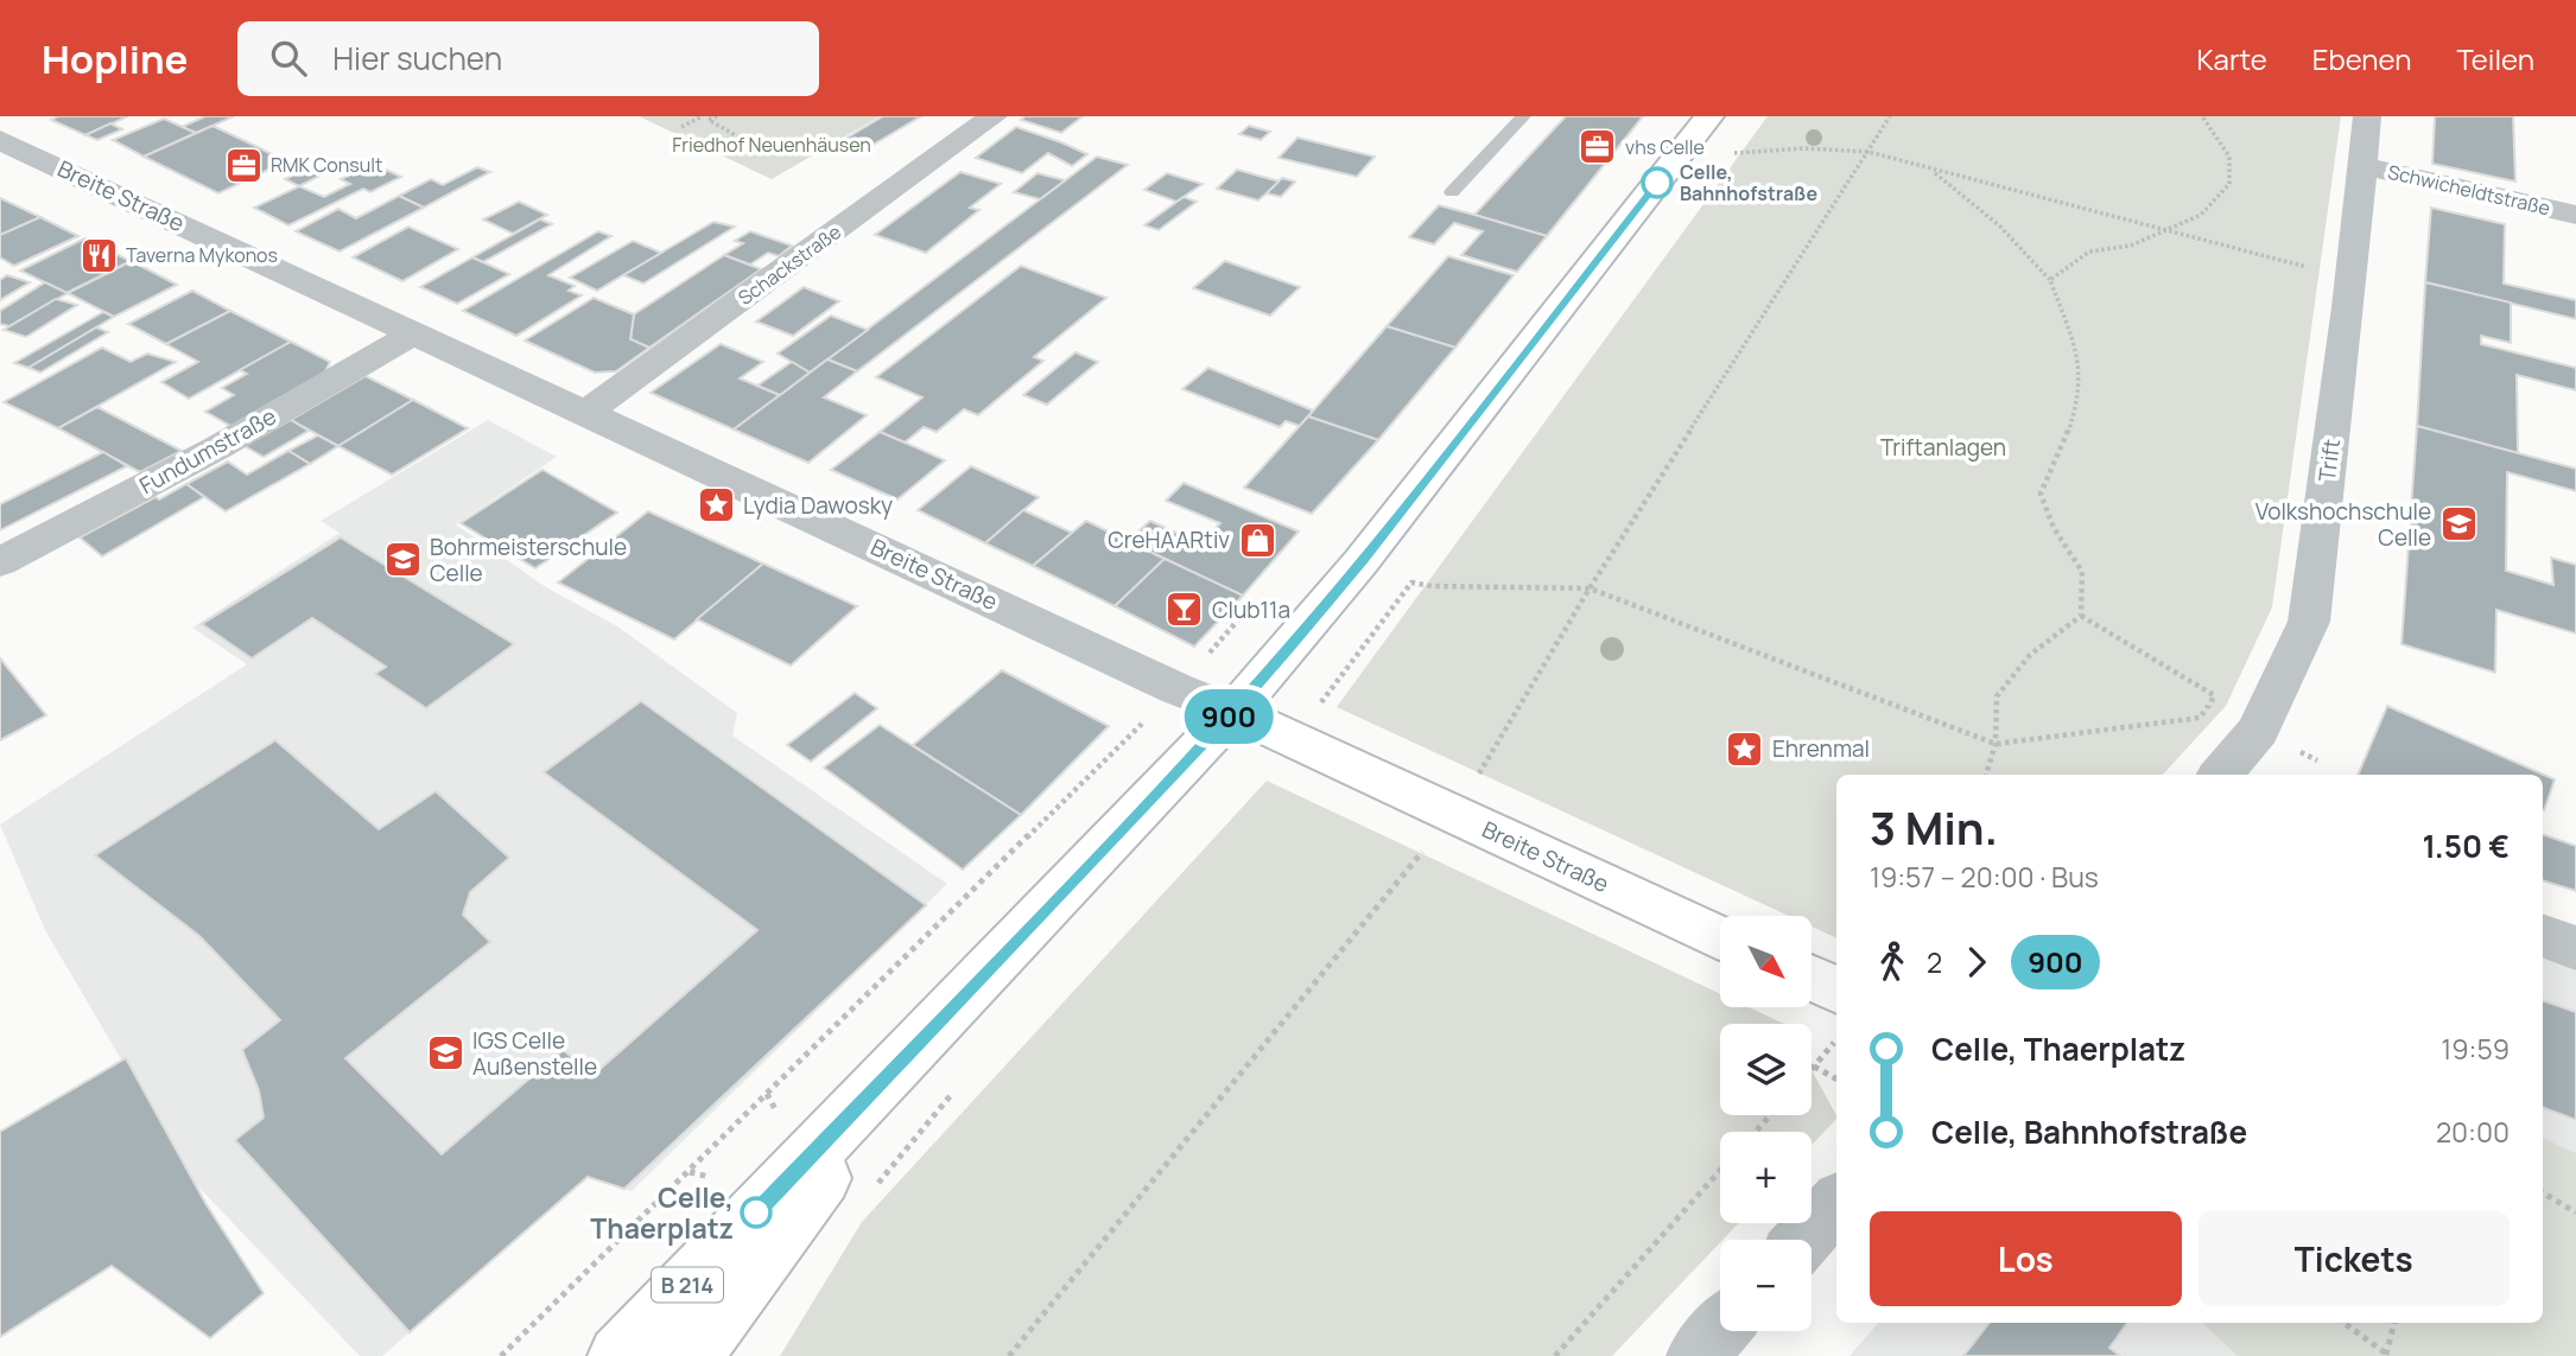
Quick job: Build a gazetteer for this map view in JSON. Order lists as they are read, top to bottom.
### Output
{
  "streets": {
    "main road": ["Breite Straße", "B 214"],
    "street": [
      "Schwicheldtstraße",
      "Schackstraße",
      "Fundumstraße",
      "Trift"
    ]
  },
  "crossings": [
    ["Schwicheldtstraße", "Trift"],
    ["Breite Straße", "Schackstraße"],
    ["Breite Straße", "Fundumstraße"],
    ["Breite Straße", "B 214"]
  ],
  "parks": ["Friedhof Neuenhäusen", "Triftanlagen"],
  "places": {
    "office": ["vhs Celle", "RMK Consult"],
    "other": ["Celle, Bahnhofstraße", "Celle, Thaerplatz"],
    "restaurant": ["Taverna Mykonos"],
    "place": ["Lydia Dawosky", "Ehrenmal"],
    "school or university": ["Volkshochschule Celle", "Bohrmeisterschule Celle", "IGS Celle Außenstelle"],
    "shop": ["CreHAARtiv"],
    "bar": ["Club11a"]
  },
  "lines": ["bus line 900"],
  "north": "bottom right",
  "page": {
    "header": "Hopline",
    "search": "Hier suchen",
    "nav": ["Karte", "Ebenen", "Teilen"],
    "on_map": "900",
    "heading": ["3 Min.", "19:57 – 20:00 · Bus", "1.50 €"],
    "map_buttons": ["+", "−"],
    "legs": ["2", "900"],
    "list": [
      {
        "name": "Celle, Thaerplatz",
        "value": "19:59"
      },
      {
        "name": "Celle, Bahnhofstraße",
        "value": "20:00"
      }
    ],
    "buttons": ["Los", "Tickets"]
  }
}
